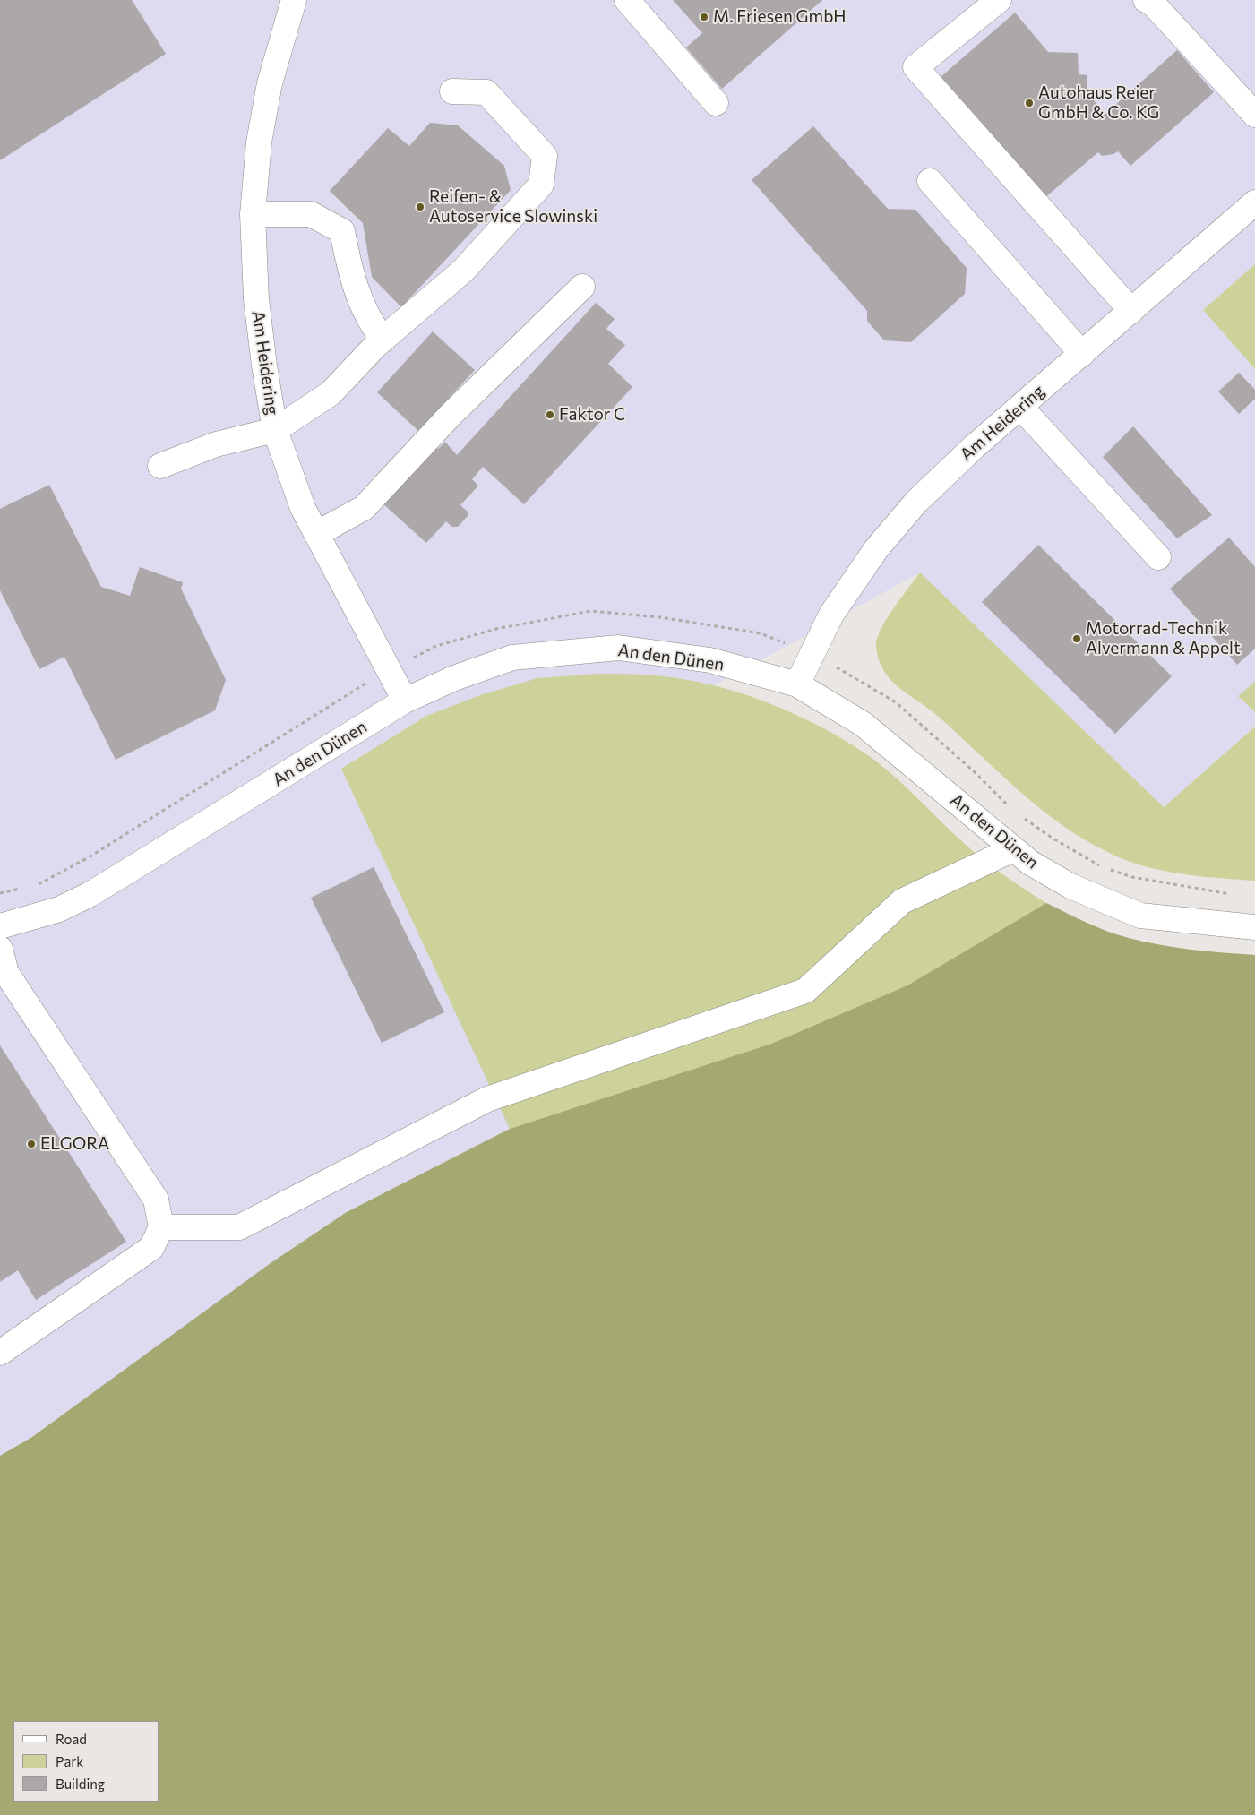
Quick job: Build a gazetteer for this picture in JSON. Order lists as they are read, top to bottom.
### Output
{
  "streets": {
    "street": ["Am Heidering", "An den Dünen"]
  },
  "crossings": [
    ["Am Heidering", "An den Dünen"]
  ],
  "places": [
    "M. Friesen GmbH",
    "Autohaus Reier GmbH & Co. KG",
    "Reifen- & Autoservice Slowinski",
    "Faktor C",
    "Motorrad-Technik Alvermann & Appelt",
    "ELGORA"
  ],
  "legend": ["Road", "Park", "Building"]
}
